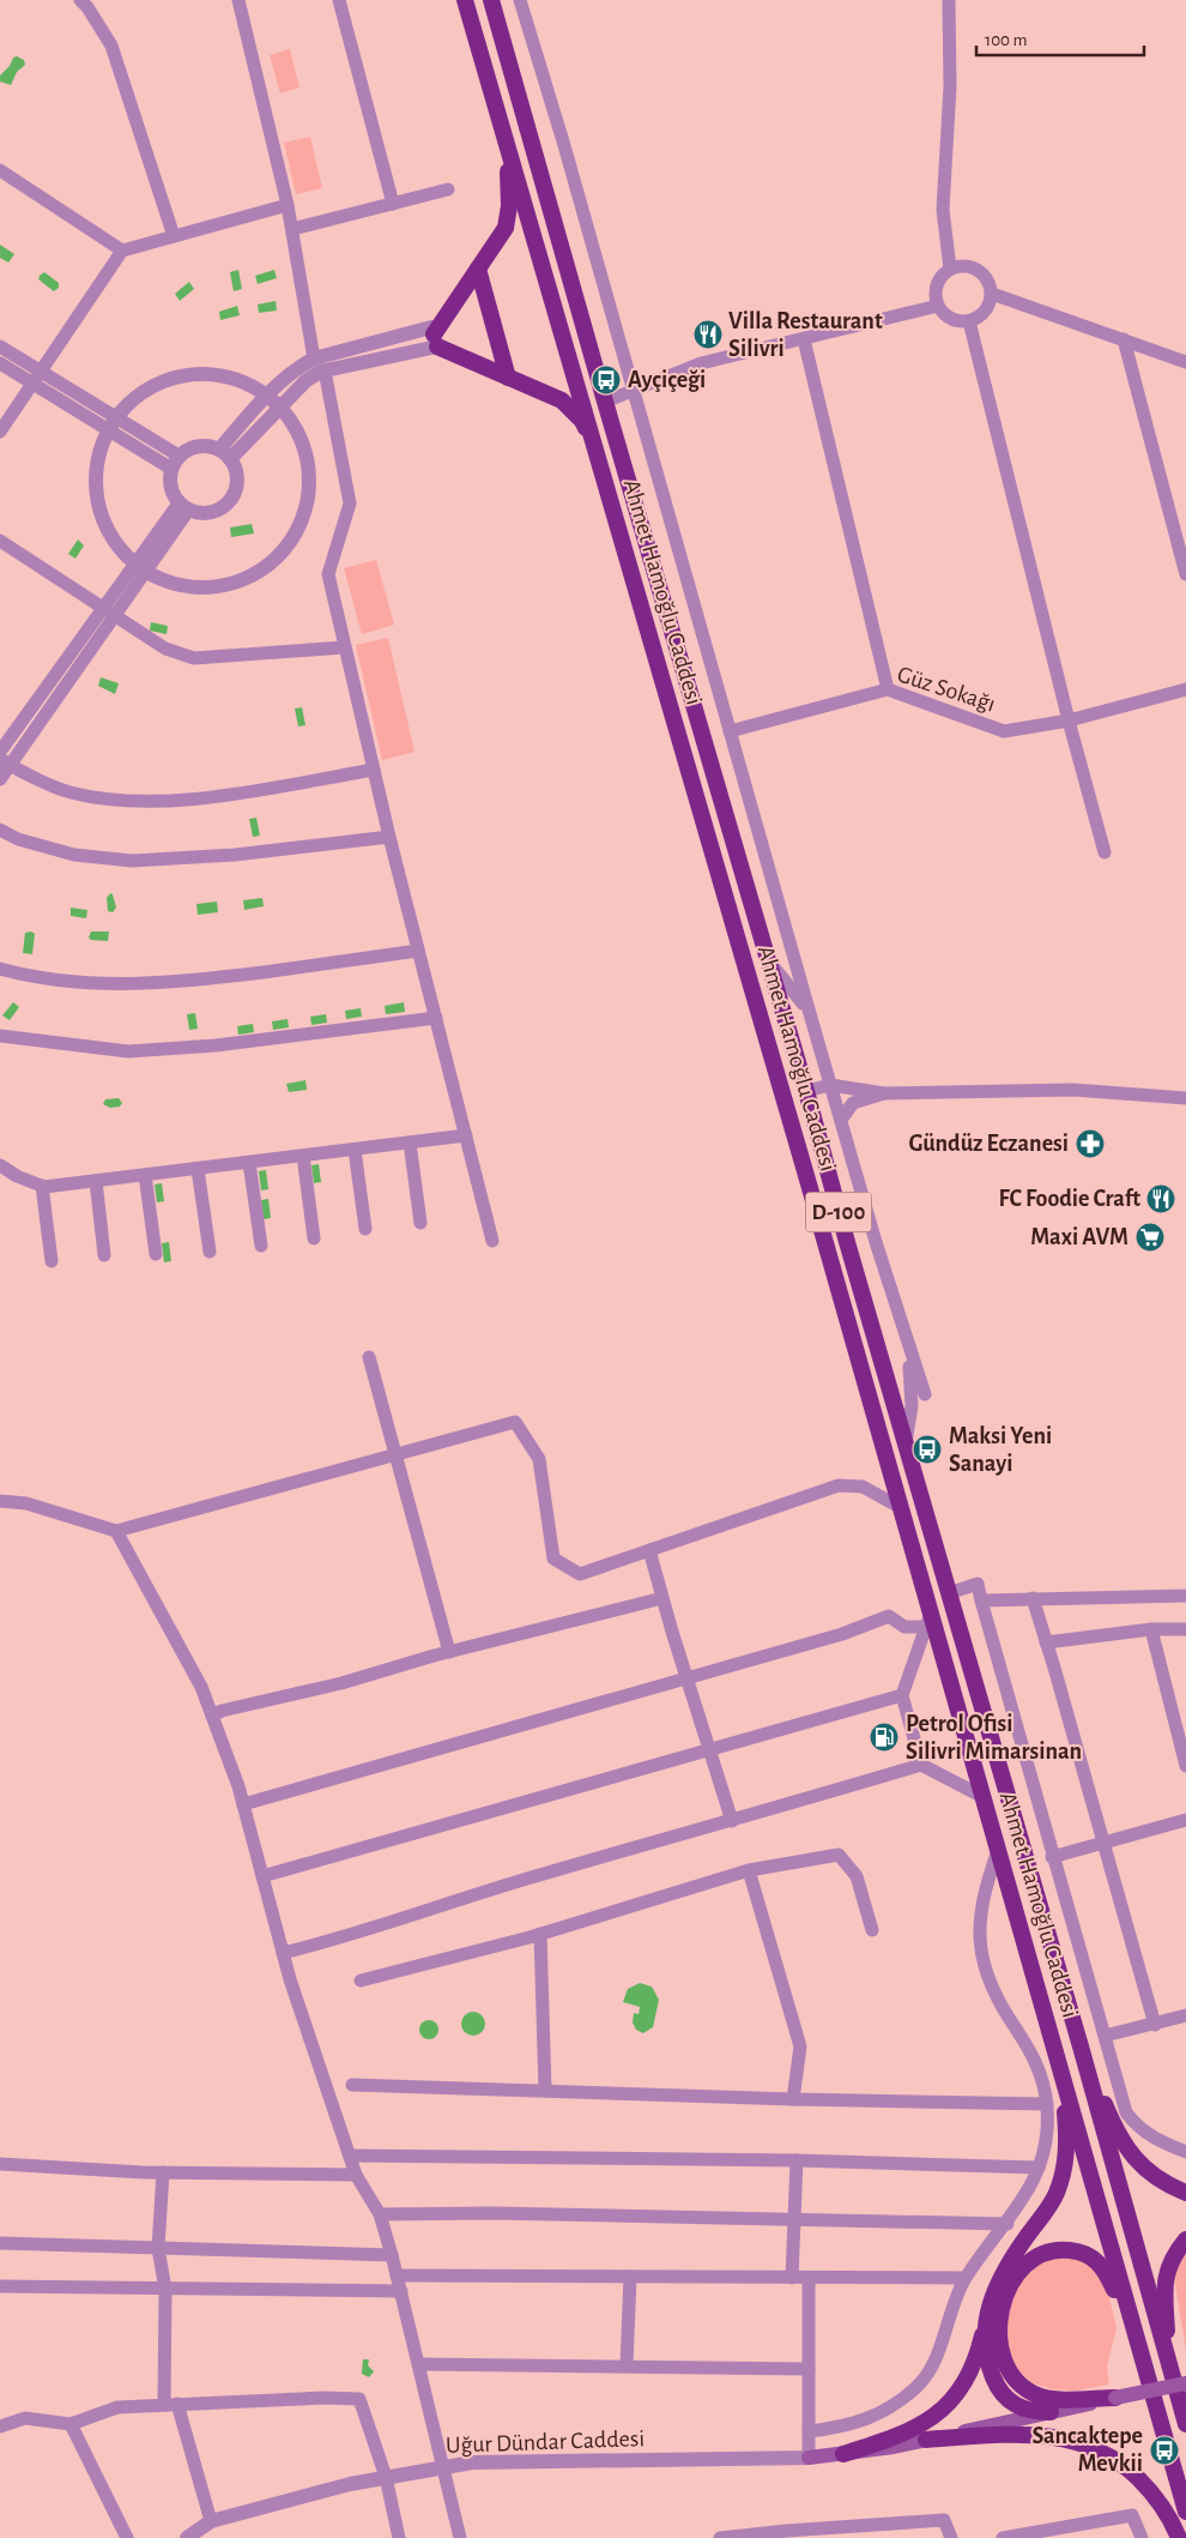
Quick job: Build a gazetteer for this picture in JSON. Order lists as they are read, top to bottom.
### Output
{
  "streets": {
    "highway": ["Ahmet Hamoğlu Caddesi", "D-100"],
    "street": ["Güz Sokağı", "Uğur Dündar Caddesi"]
  },
  "places": {
    "restaurant": ["Villa Restaurant Silivri", "FC Foodie Craft"],
    "bus stop": ["Ayçiçeği", "Maksi Yeni Sanayi", "Sancaktepe Mevkii"],
    "pharmacy": ["Gündüz Eczanesi"],
    "supermarket": ["Maxi AVM"],
    "fuel station": ["Petrol Ofisi Silivri Mimarsinan"]
  },
  "scale_bar": "100 m"
}
